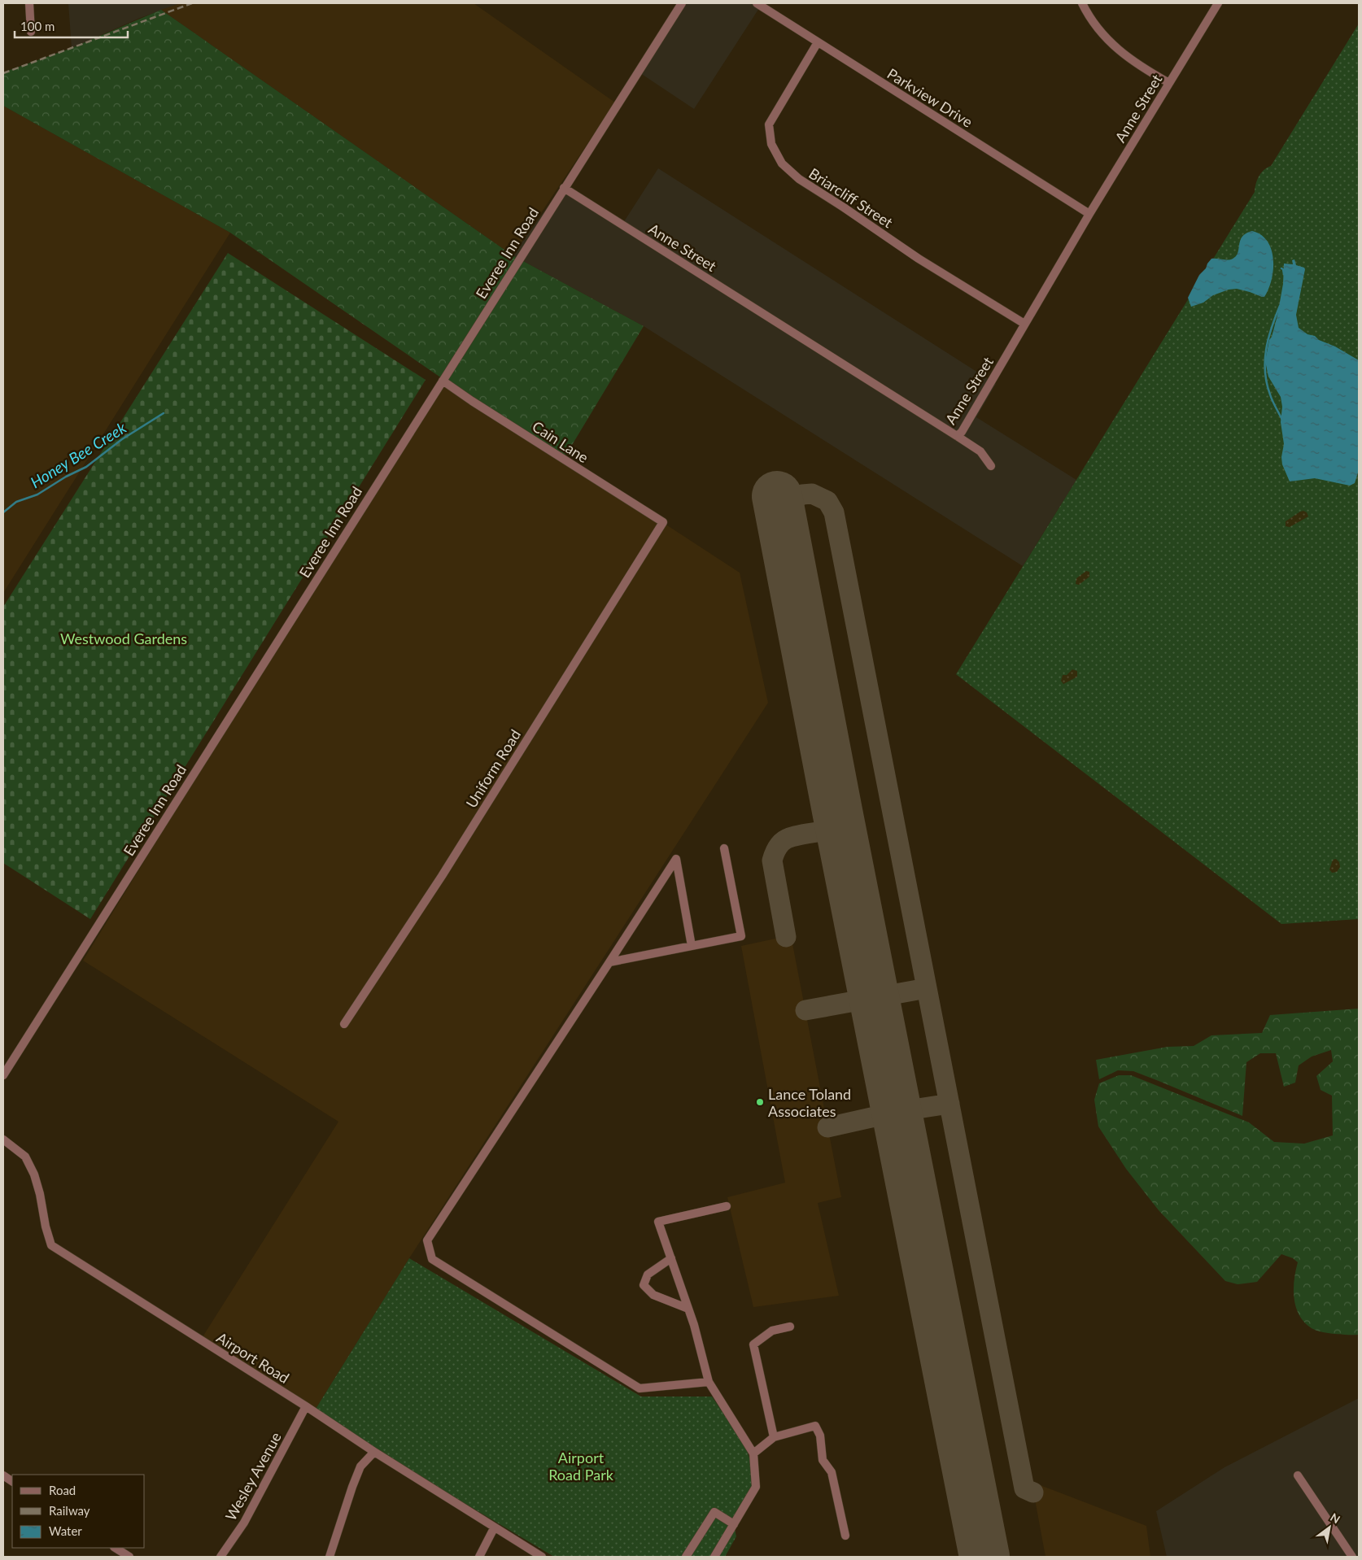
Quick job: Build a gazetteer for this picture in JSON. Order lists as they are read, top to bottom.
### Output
{
  "streets": {
    "street": [
      "Parkview Drive",
      "Anne Street",
      "Briarcliff Street",
      "Everee Inn Road",
      "Cain Lane",
      "Uniform Road",
      "Airport Road",
      "Wesley Avenue"
    ]
  },
  "crossings": [
    ["Parkview Drive", "Anne Street"],
    ["Parkview Drive", "Briarcliff Street"],
    ["Anne Street", "Briarcliff Street"],
    ["Anne Street", "Everee Inn Road"],
    ["Everee Inn Road", "Cain Lane"],
    ["Cain Lane", "Uniform Road"],
    ["Airport Road", "Wesley Avenue"]
  ],
  "water": ["Honey Bee Creek"],
  "parks": ["Westwood Gardens", "Airport Road Park"],
  "places": ["Lance Toland Associates"],
  "legend": ["Road", "Railway", "Water"],
  "scale_bar": "100 m",
  "north": "top right"
}
